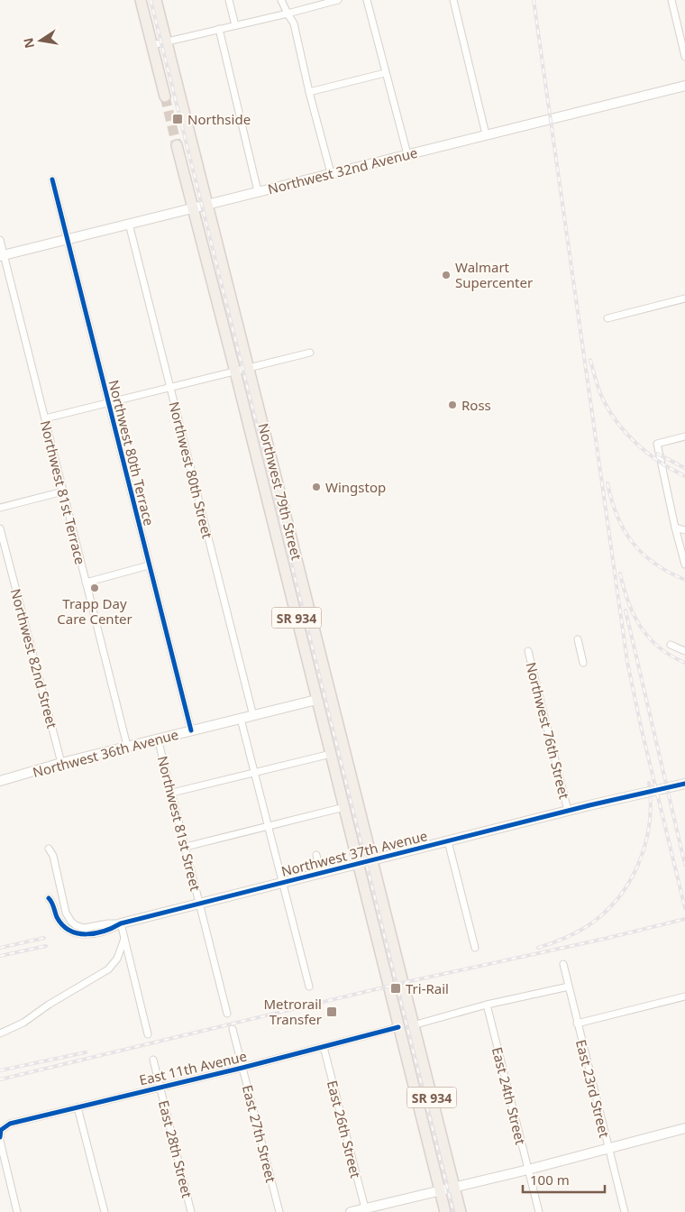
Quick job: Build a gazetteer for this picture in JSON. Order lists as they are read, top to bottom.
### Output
{
  "streets": {
    "main road": ["Northwest 79th Street", "SR 934"],
    "street": [
      "Northwest 32nd Avenue",
      "Northwest 80th Terrace",
      "Northwest 80th Street",
      "Northwest 81st Terrace",
      "Northwest 82nd Street",
      "Northwest 76th Street",
      "Northwest 36th Avenue",
      "Northwest 81st Street",
      "Northwest 37th Avenue",
      "East 11th Avenue",
      "East 23rd Street",
      "East 24th Street",
      "East 26th Street",
      "East 27th Street",
      "East 28th Street"
    ]
  },
  "crossings": [
    ["Northwest 32nd Avenue", "Northwest 80th Terrace"],
    ["Northwest 32nd Avenue", "Northwest 80th Street"],
    ["Northwest 32nd Avenue", "Northwest 79th Street"],
    ["Northwest 32nd Avenue", "Northwest 81st Terrace"],
    ["Northwest 80th Terrace", "Northwest 36th Avenue"],
    ["Northwest 80th Street", "Northwest 36th Avenue"],
    ["Northwest 79th Street", "SR 934"],
    ["Northwest 79th Street", "Northwest 36th Avenue"],
    ["Northwest 79th Street", "Northwest 37th Avenue"],
    ["Northwest 79th Street", "East 11th Avenue"],
    ["Northwest 81st Terrace", "Northwest 36th Avenue"],
    ["SR 934", "East 11th Avenue"],
    ["Northwest 82nd Street", "Northwest 36th Avenue"],
    ["Northwest 76th Street", "Northwest 37th Avenue"],
    ["Northwest 36th Avenue", "Northwest 81st Street"],
    ["Northwest 81st Street", "Northwest 37th Avenue"],
    ["East 11th Avenue", "East 26th Street"],
    ["East 11th Avenue", "East 27th Street"],
    ["East 11th Avenue", "East 28th Street"]
  ],
  "places": {
    "transit": ["Northside", "Tri-Rail", "Metrorail Transfer"],
    "other": [
      "Walmart Supercenter",
      "Ross",
      "Wingstop",
      "Trapp Day Care Center"
    ]
  },
  "scale_bar": "100 m",
  "north": "left"
}
